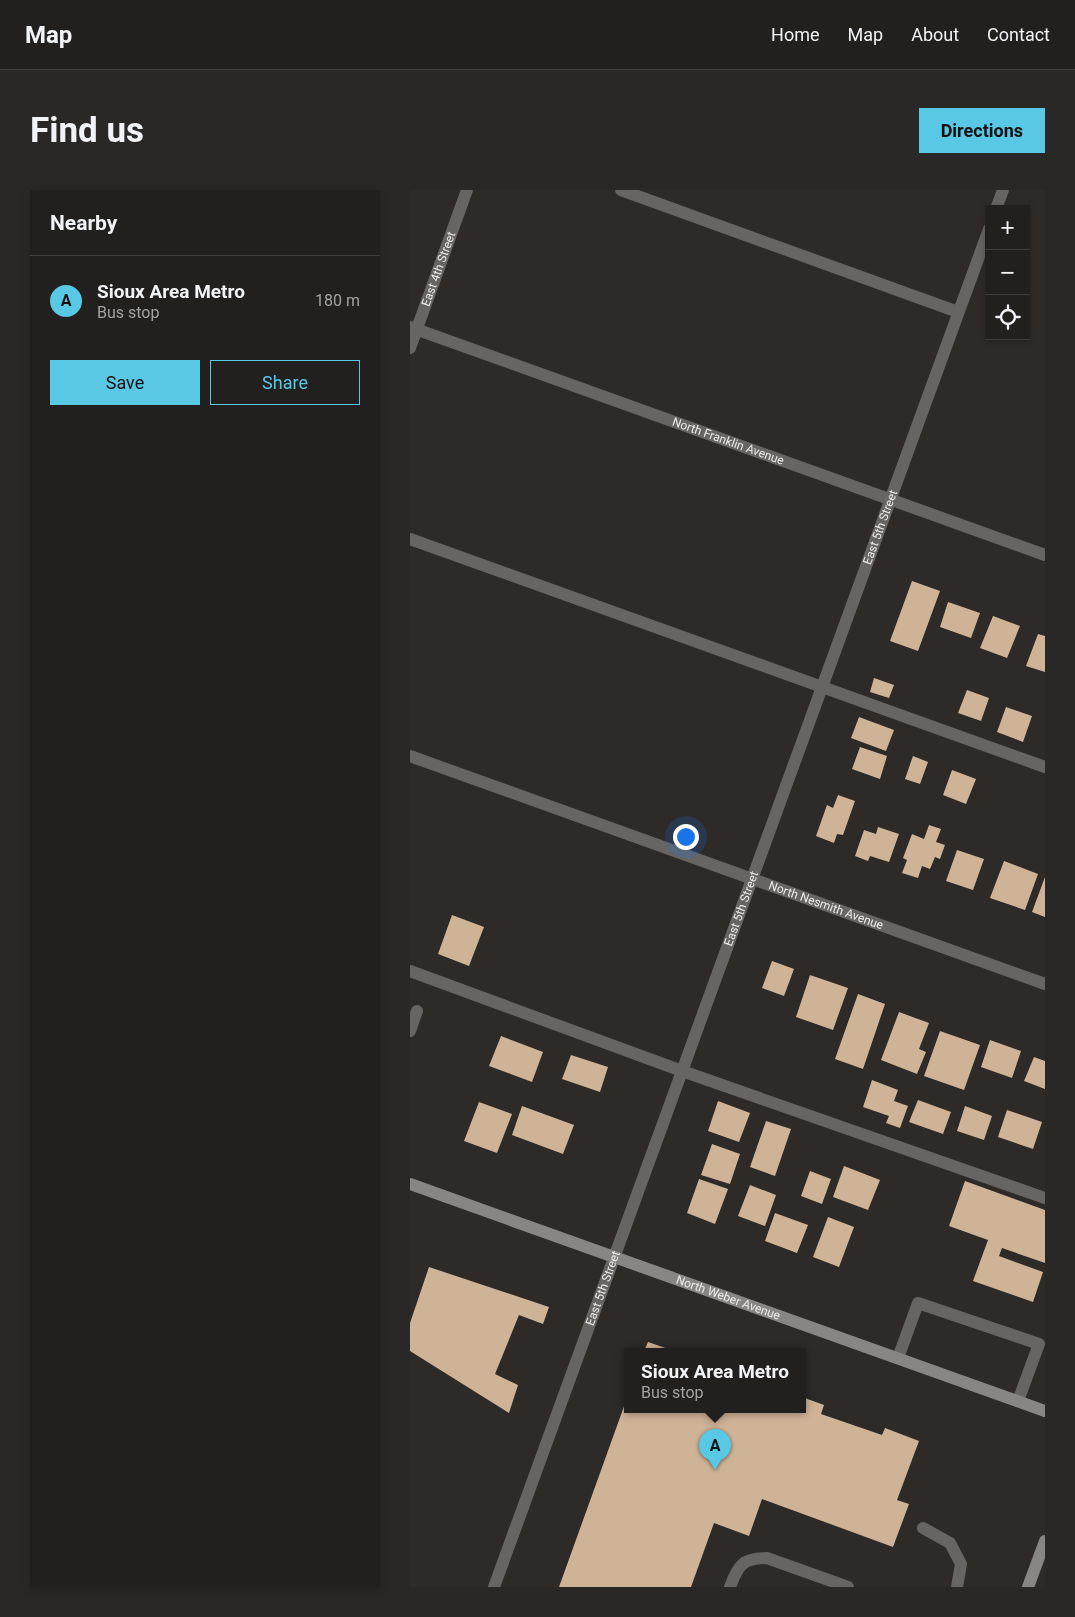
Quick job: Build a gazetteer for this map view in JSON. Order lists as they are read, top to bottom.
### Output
{
  "streets": {
    "street": [
      "East 4th Street",
      "North Franklin Avenue",
      "East 5th Street",
      "North Nesmith Avenue",
      "North Weber Avenue"
    ]
  },
  "crossings": [
    ["East 4th Street", "North Franklin Avenue"],
    ["North Franklin Avenue", "East 5th Street"],
    ["East 5th Street", "North Nesmith Avenue"],
    ["East 5th Street", "North Weber Avenue"]
  ],
  "page": {
    "header": "Map",
    "nav": [
      "Home",
      "Map",
      "About",
      "Contact"
    ],
    "buttons": [
      "Directions",
      ["Save", "Share"]
    ],
    "title": "Find us",
    "heading": "Nearby",
    "map_buttons": ["+", "−"],
    "list": [
      {
        "mark": "A",
        "name": "Sioux Area Metro",
        "note": "Bus stop",
        "value": "180 m"
      }
    ],
    "popup": ["Sioux Area Metro", "Bus stop"],
    "pins": "A"
  }
}
